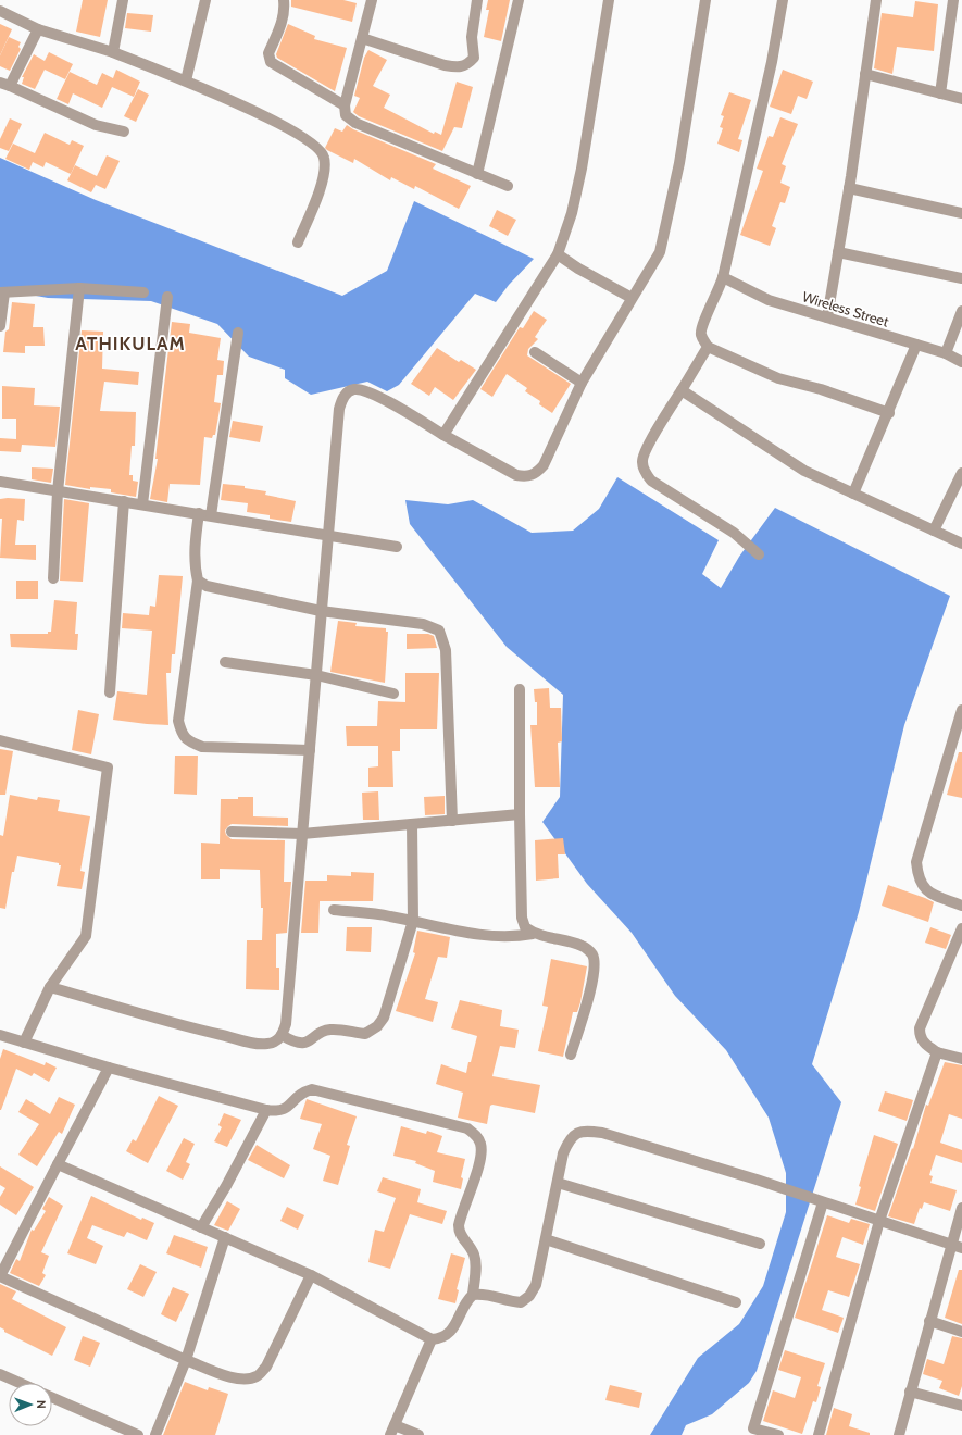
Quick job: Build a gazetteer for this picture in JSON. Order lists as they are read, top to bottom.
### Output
{
  "streets": {
    "street": ["Wireless Street"]
  },
  "districts": ["ATHIKULAM"],
  "north": "right"
}
